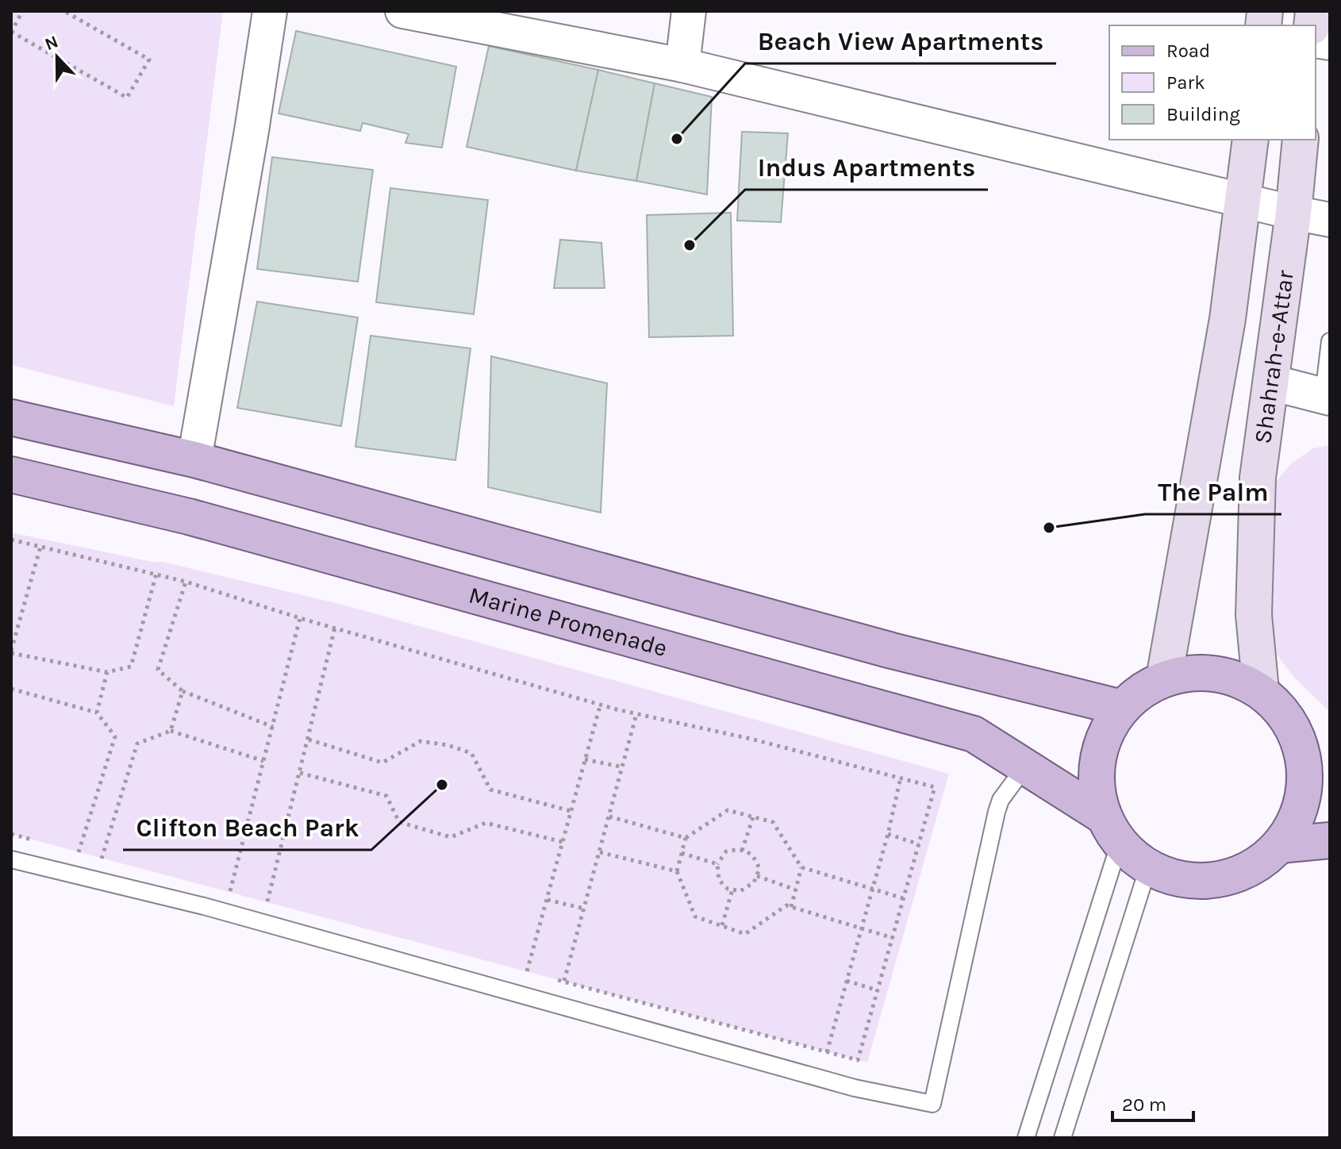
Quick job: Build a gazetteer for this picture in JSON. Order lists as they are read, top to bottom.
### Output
{
  "streets": {
    "main road": ["Shahrah-e-Attar", "Marine Promenade"]
  },
  "crossings": [
    ["Shahrah-e-Attar", "Marine Promenade"]
  ],
  "places": [
    "Beach View Apartments",
    "Indus Apartments",
    "The Palm",
    "Clifton Beach Park"
  ],
  "legend": ["Road", "Park", "Building"],
  "scale_bar": "20 m",
  "north": "top"
}
